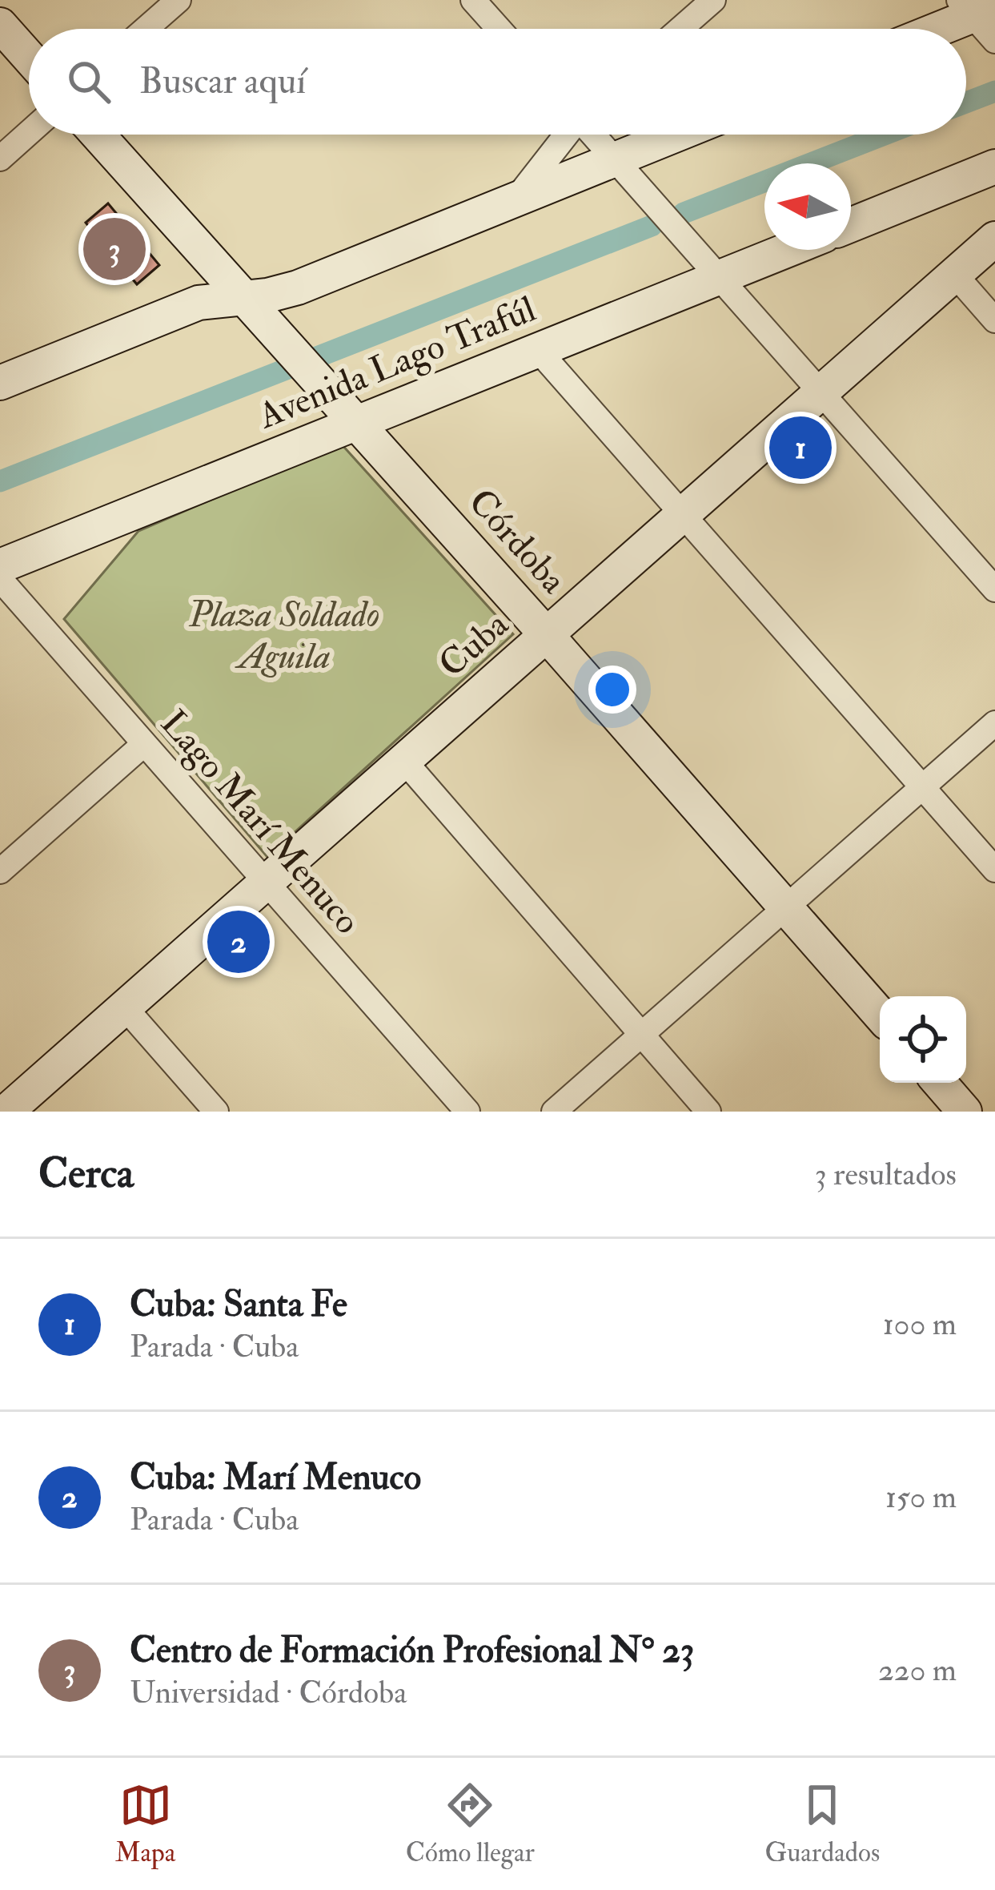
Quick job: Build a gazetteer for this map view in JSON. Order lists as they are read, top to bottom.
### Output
{
  "streets": {
    "main road": ["Avenida Lago Trafúl", "Córdoba", "Cuba"],
    "street": ["Lago Marí Menuco"]
  },
  "crossings": [
    ["Avenida Lago Trafúl", "Córdoba"],
    ["Córdoba", "Cuba"],
    ["Cuba", "Lago Marí Menuco"]
  ],
  "parks": ["Plaza Soldado Aguila"],
  "north": "left",
  "page": {
    "search": "Buscar aquí",
    "pins": ["3", "1", "2"],
    "heading": ["Cerca", "3 resultados"],
    "list": [
      {
        "mark": "1",
        "name": "Cuba: Santa Fe",
        "note": "Parada · Cuba",
        "value": "100 m"
      },
      {
        "mark": "2",
        "name": "Cuba: Marí Menuco",
        "note": "Parada · Cuba",
        "value": "150 m"
      },
      {
        "mark": "3",
        "name": "Centro de Formación Profesional N° 23",
        "note": "Universidad · Córdoba",
        "value": "220 m"
      }
    ],
    "nav": ["Mapa", "Cómo llegar", "Guardados"]
  }
}
